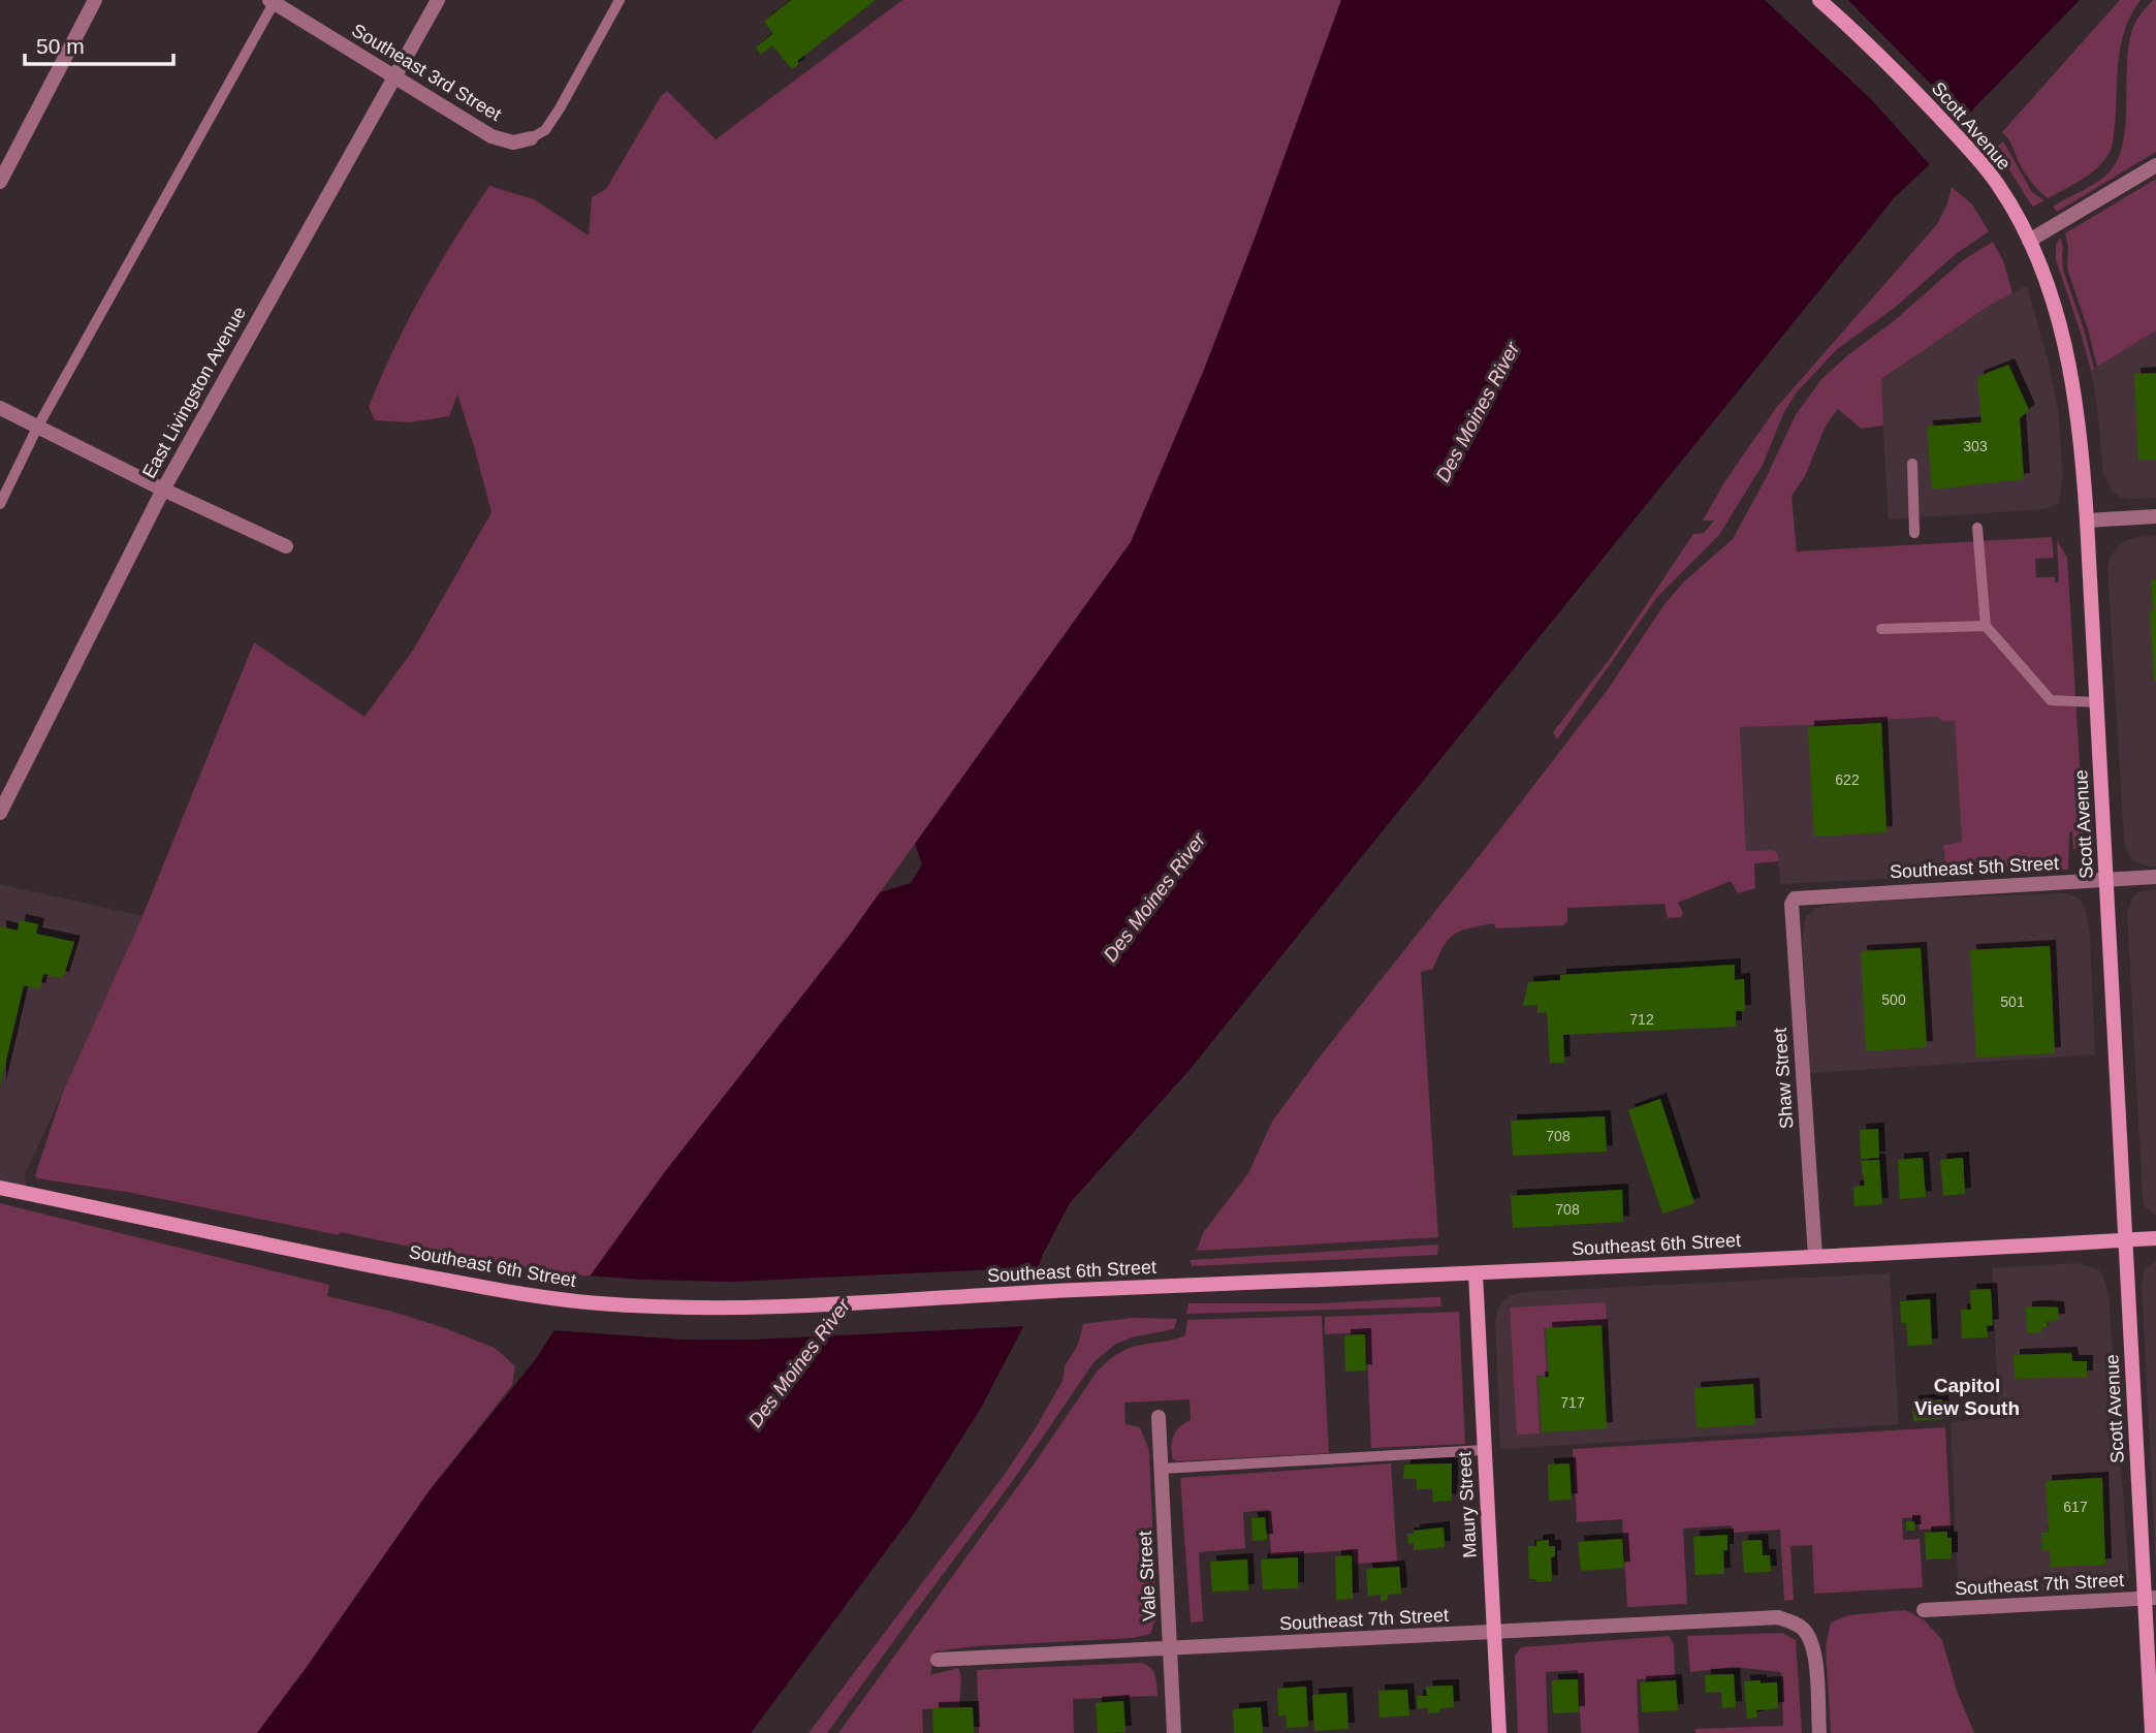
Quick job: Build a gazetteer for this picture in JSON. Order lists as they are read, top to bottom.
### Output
{
  "streets": {
    "main road": ["Scott Avenue", "Southeast 6th Street", "Maury Street"],
    "street": [
      "Southeast 3rd Street",
      "East Livingston Avenue",
      "Southeast 5th Street",
      "Shaw Street",
      "Vale Street",
      "Southeast 7th Street"
    ]
  },
  "crossings": [
    ["Southeast 3rd Street", "East Livingston Avenue"],
    ["Scott Avenue", "Southeast 5th Street"],
    ["Scott Avenue", "Southeast 6th Street"],
    ["Scott Avenue", "Southeast 7th Street"],
    ["Southeast 5th Street", "Shaw Street"],
    ["Shaw Street", "Southeast 6th Street"],
    ["Southeast 6th Street", "Maury Street"],
    ["Maury Street", "Southeast 7th Street"],
    ["Vale Street", "Southeast 7th Street"]
  ],
  "districts": ["Capitol View South"],
  "water": ["Des Moines River"],
  "house_numbers": [
    "303",
    "622",
    "500",
    "501",
    "712",
    "708",
    "708",
    "717",
    "617"
  ],
  "scale_bar": "50 m"
}
